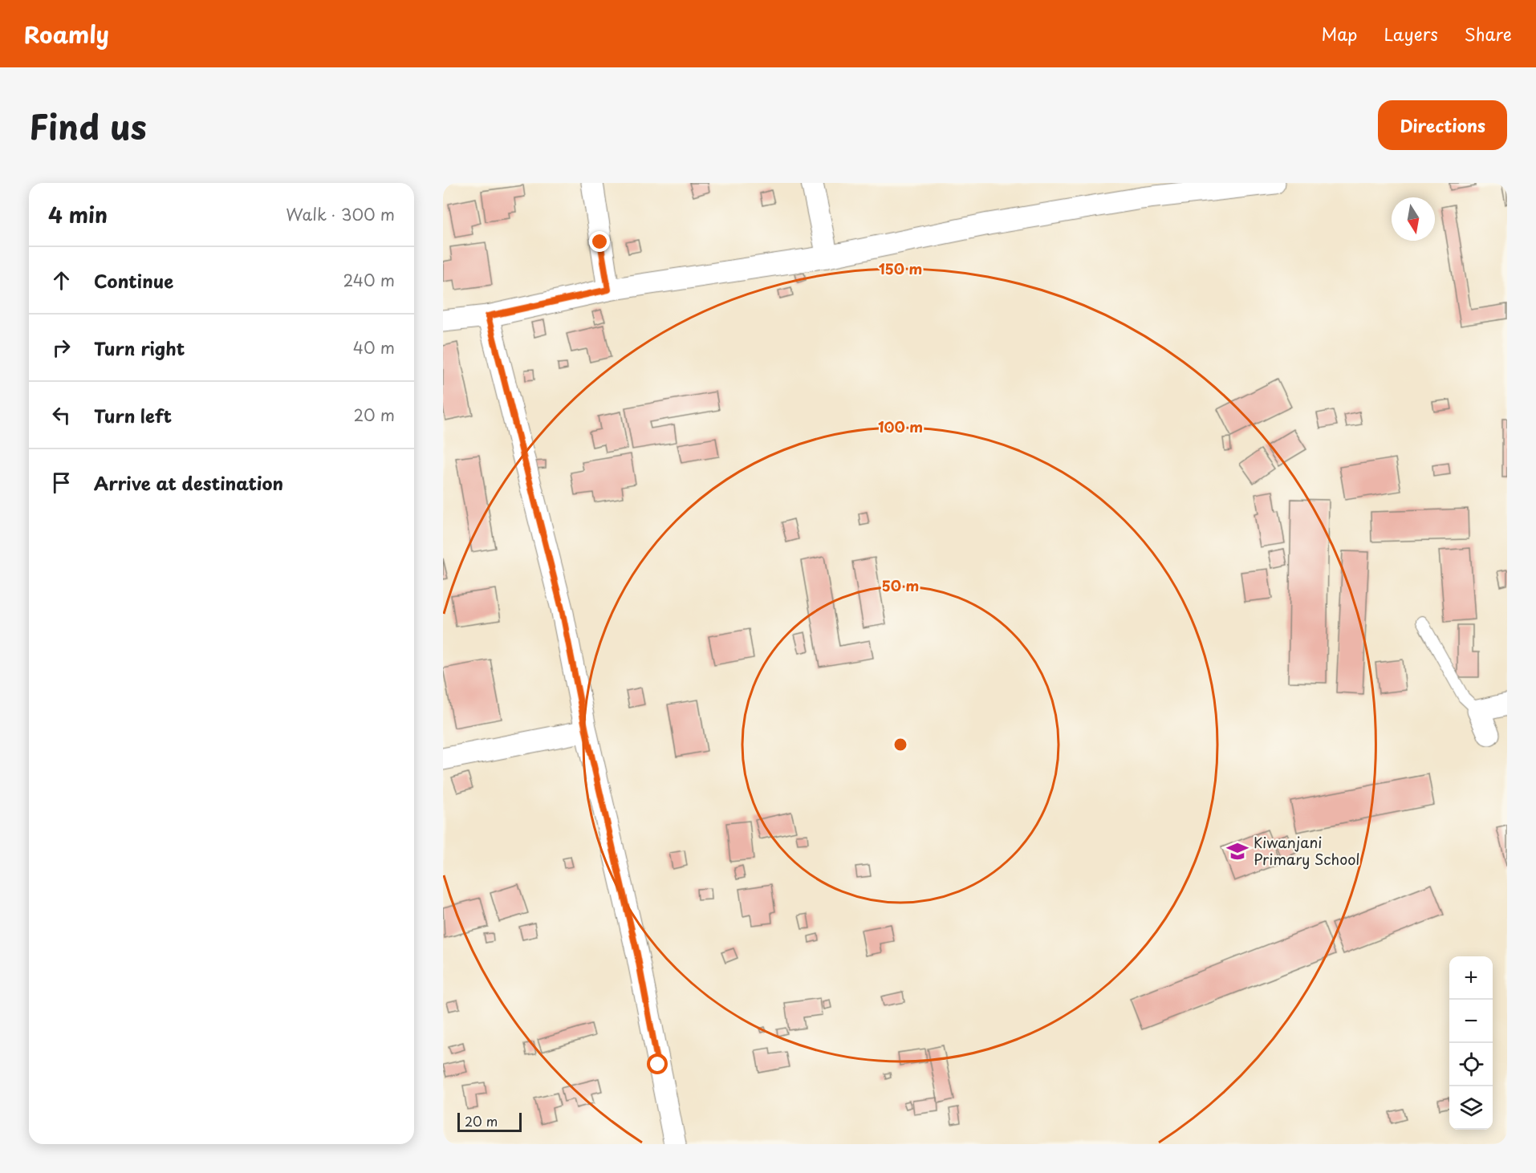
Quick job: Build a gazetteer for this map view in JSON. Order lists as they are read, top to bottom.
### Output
{
  "places": {
    "school or university": ["Kiwanjani Primary School"]
  },
  "scale_bar": "20 m",
  "north": "bottom",
  "page": {
    "header": "Roamly",
    "nav": ["Map", "Layers", "Share"],
    "title": "Find us",
    "buttons": "Directions",
    "heading": ["4 min", "Walk · 300 m"],
    "list": [
      ["Continue", "240 m"],
      ["Turn right", "40 m"],
      ["Turn left", "20 m"],
      "Arrive at destination"
    ],
    "map_buttons": ["+", "−"],
    "scale": "20 m"
  },
  "rings": ["150 m", "100 m", "50 m"]
}
